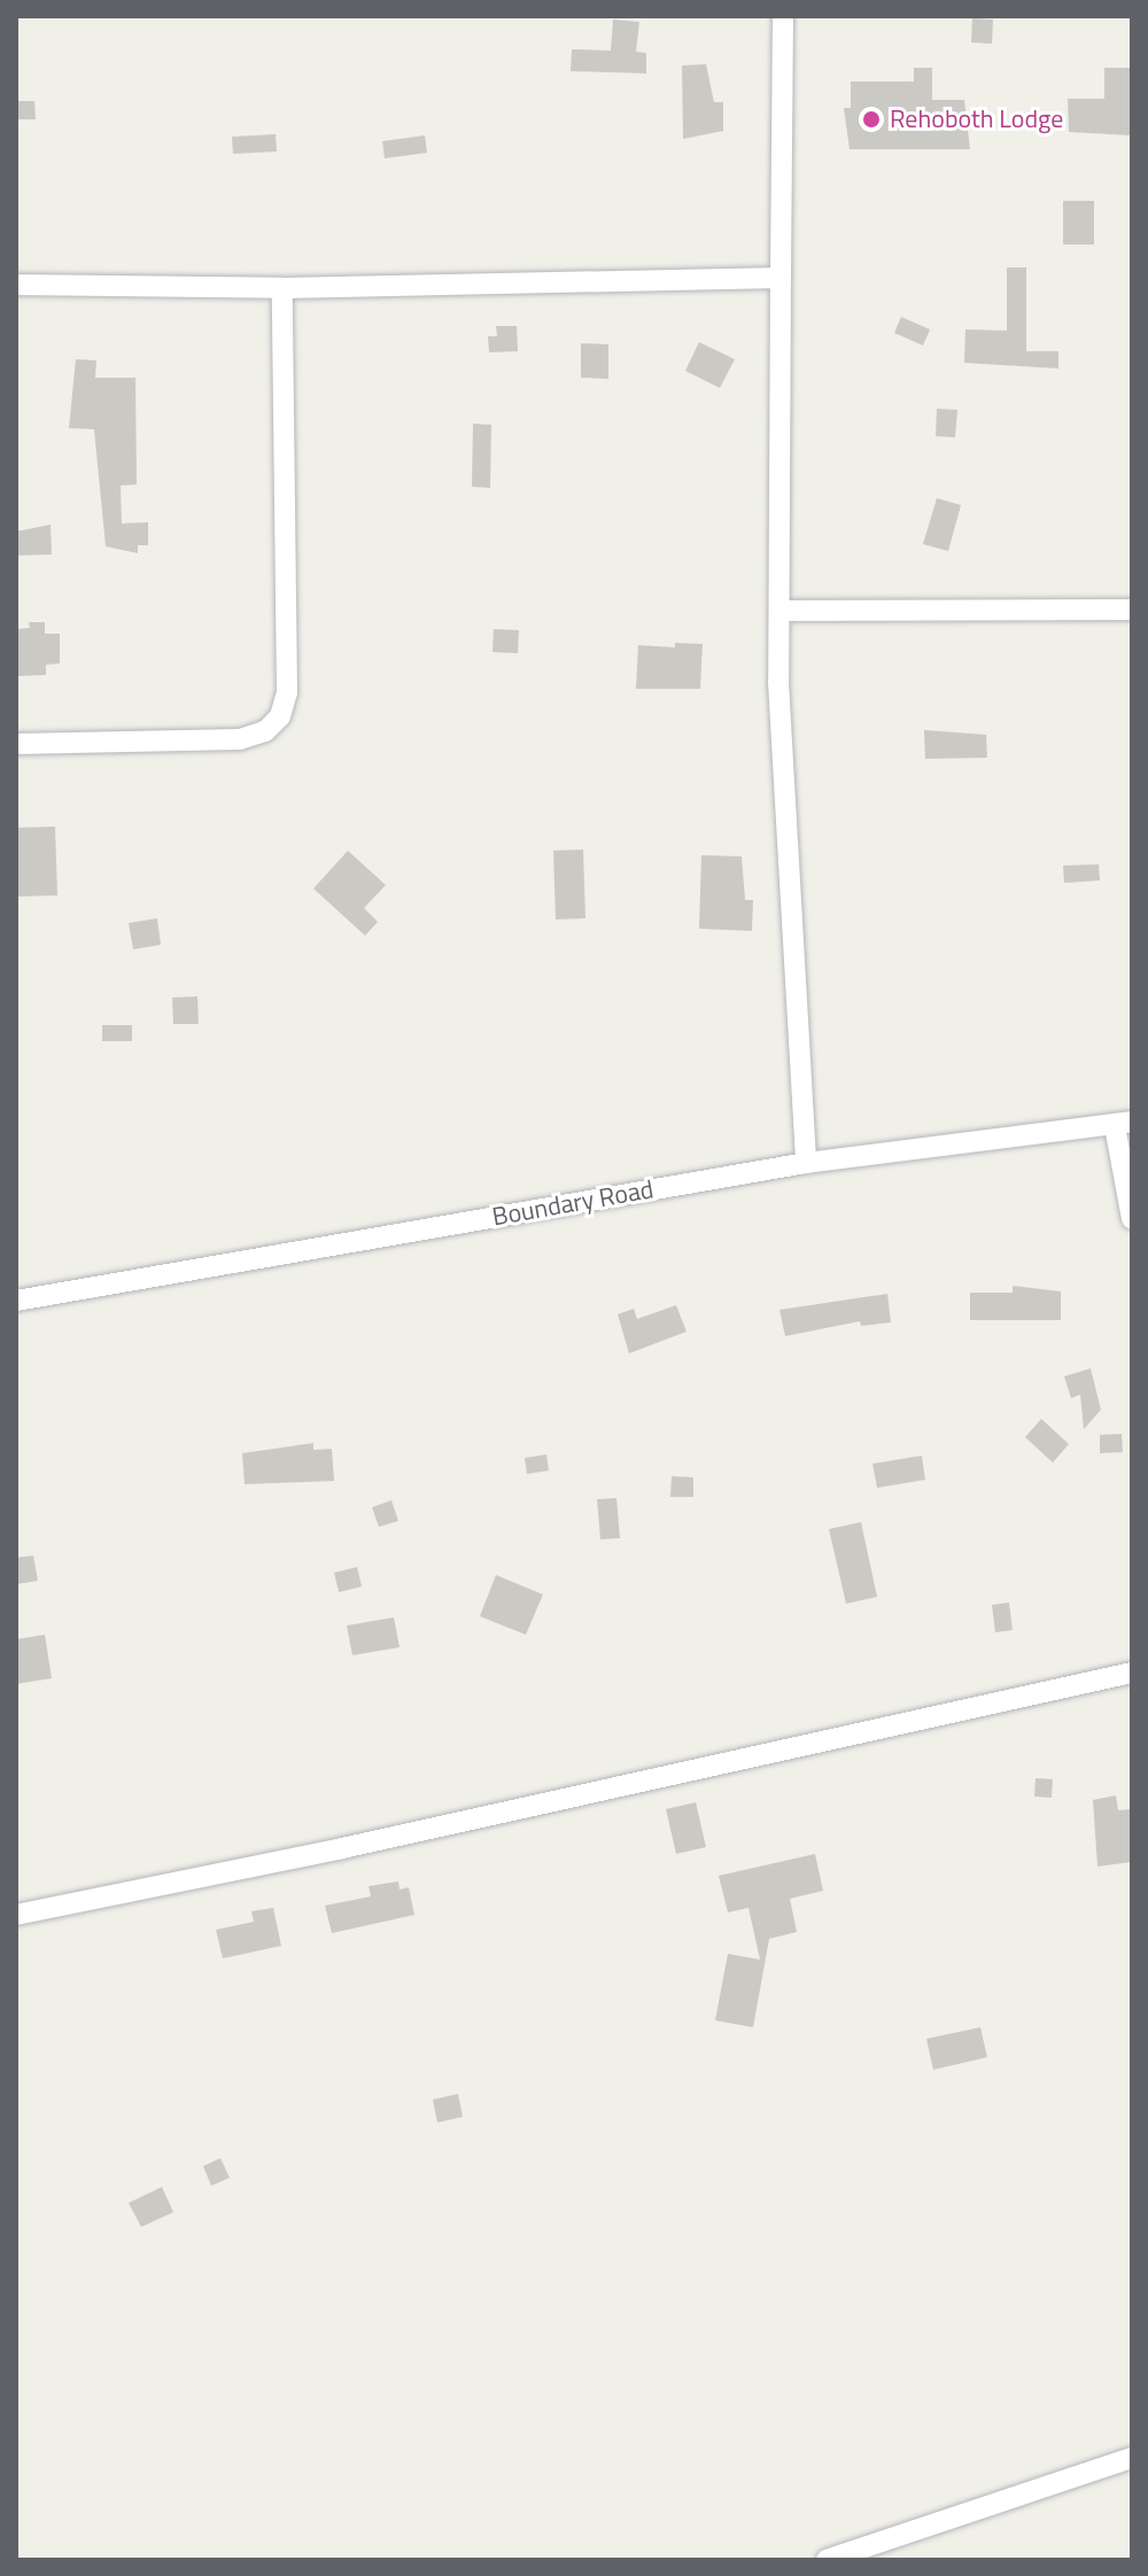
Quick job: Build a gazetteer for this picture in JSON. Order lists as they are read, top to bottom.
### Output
{
  "streets": {
    "street": ["Boundary Road"]
  },
  "places": ["Rehoboth Lodge"]
}
